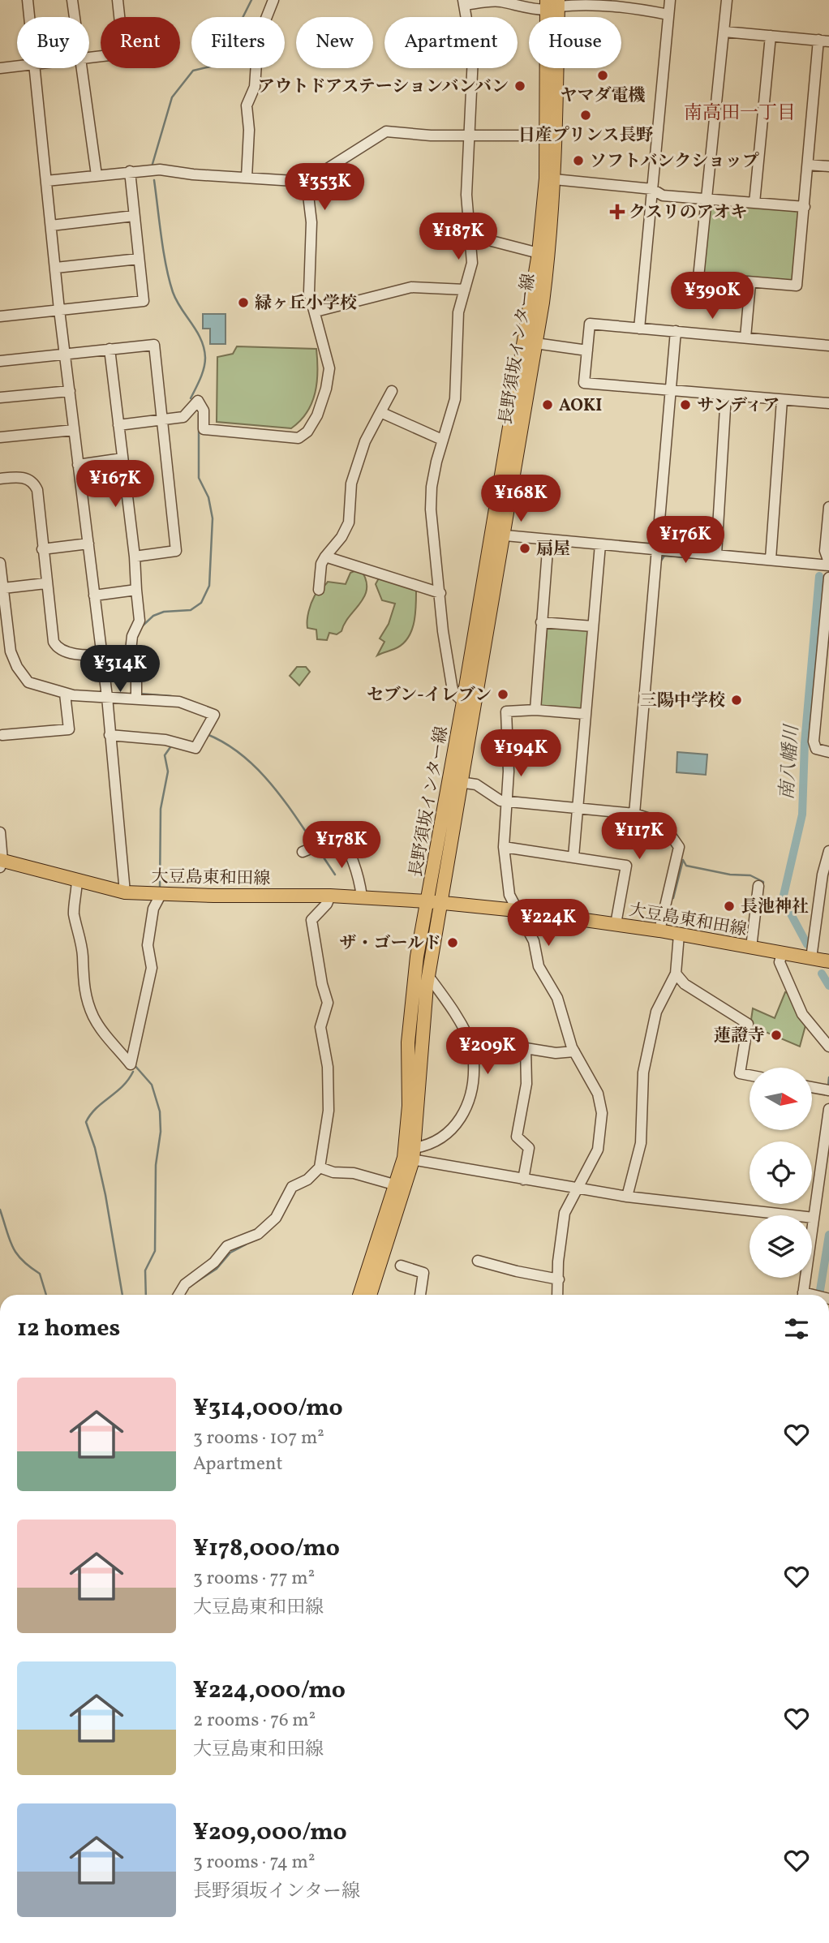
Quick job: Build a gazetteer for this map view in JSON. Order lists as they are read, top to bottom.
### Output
{
  "streets": {
    "main road": ["長野須坂インター線", "大豆島東和田線"]
  },
  "crossings": [
    ["長野須坂インター線", "大豆島東和田線"]
  ],
  "districts": ["南高田一丁目"],
  "water": ["南八幡川"],
  "places": {
    "other": [
      "ヤマダ電機",
      "アウトドアステーションバンバン",
      "日産プリンス長野",
      "ソフトバンクショップ",
      "緑ヶ丘小学校",
      "AOKI",
      "サンディア",
      "扇屋",
      "セブン-イレブン",
      "三陽中学校",
      "長池神社",
      "ザ・ゴールド",
      "蓮證寺"
    ],
    "health": ["クスリのアオキ"]
  },
  "north": "right",
  "page": {
    "chip": [
      "Buy",
      "Rent",
      "Filters",
      "New",
      "Apartment",
      "House"
    ],
    "price": [
      "¥353K",
      "¥187K",
      "¥390K",
      "¥167K",
      "¥168K",
      "¥176K",
      "¥314K",
      "¥194K",
      "¥117K",
      "¥178K",
      "¥224K",
      "¥209K"
    ],
    "heading": "12 homes",
    "list": [
      {
        "name": "¥314,000/mo",
        "note": "3 rooms · 107 m² · Apartment"
      },
      {
        "name": "¥178,000/mo",
        "note": "3 rooms · 77 m² · 大豆島東和田線"
      },
      {
        "name": "¥224,000/mo",
        "note": "2 rooms · 76 m² · 大豆島東和田線"
      },
      {
        "name": "¥209,000/mo",
        "note": "3 rooms · 74 m² · 長野須坂インター線"
      }
    ]
  }
}
